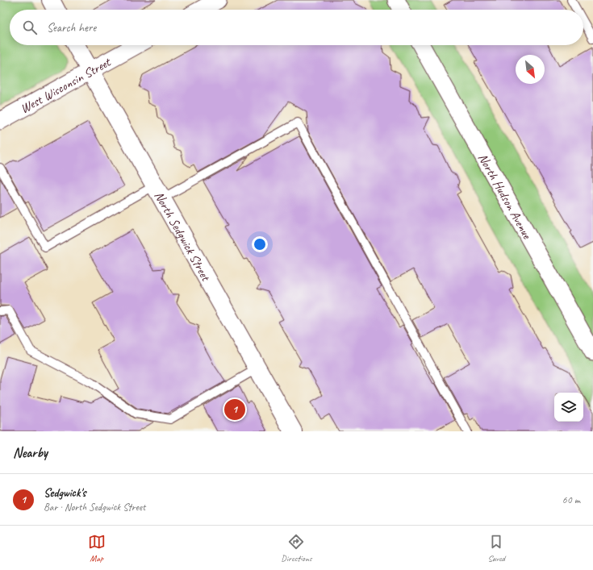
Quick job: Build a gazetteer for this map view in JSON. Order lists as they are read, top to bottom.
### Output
{
  "streets": {
    "street": ["West Wisconsin Street", "North Hudson Avenue", "North Sedgwick Street"]
  },
  "crossings": [
    ["West Wisconsin Street", "North Sedgwick Street"]
  ],
  "north": "bottom right",
  "page": {
    "search": "Search here",
    "pins": "1",
    "heading": "Nearby",
    "list": [
      {
        "mark": "1",
        "name": "Sedgwick's",
        "note": "Bar · North Sedgwick Street",
        "value": "60 m"
      }
    ],
    "nav": ["Map", "Directions", "Saved"]
  }
}
